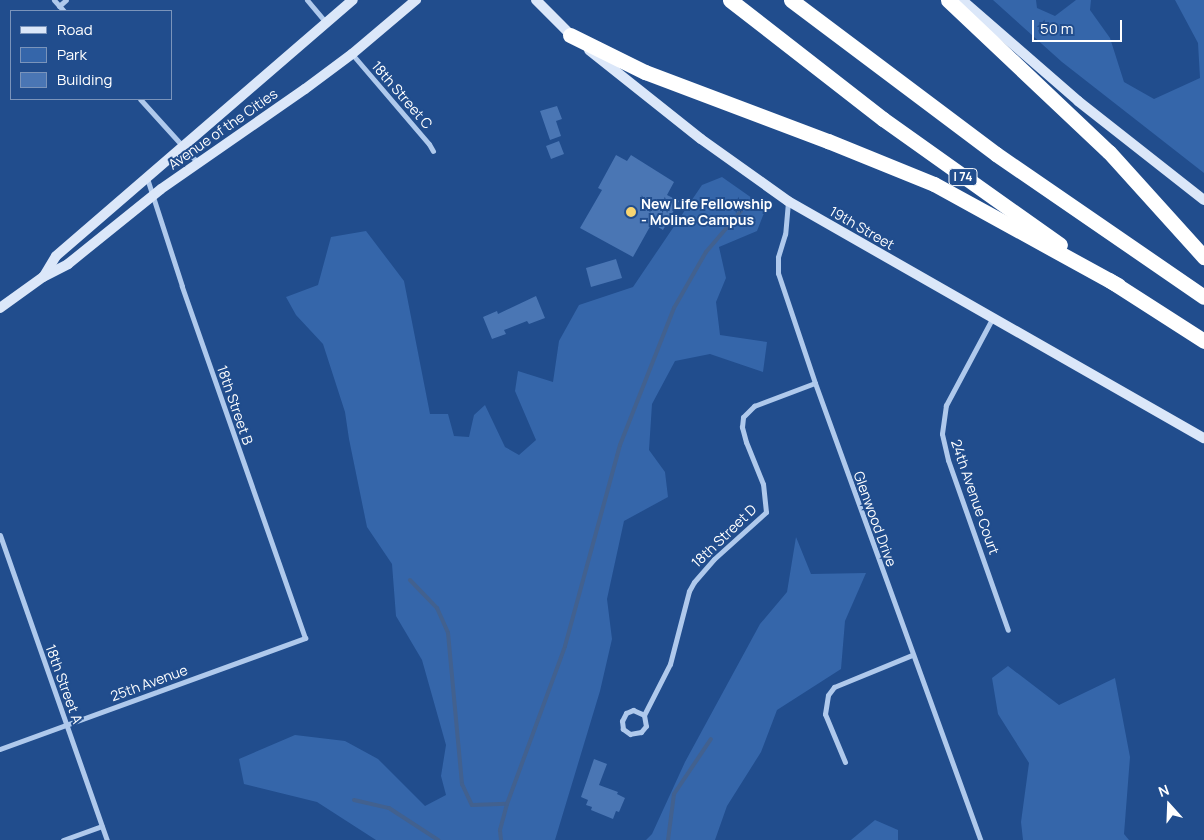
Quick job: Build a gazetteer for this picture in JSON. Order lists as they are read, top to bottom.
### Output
{
  "streets": {
    "highway": ["I 74"],
    "main road": ["Avenue of the Cities", "19th Street"],
    "street": [
      "18th Street C",
      "18th Street B",
      "24th Avenue Court",
      "Glenwood Drive",
      "18th Street D",
      "25th Avenue",
      "18th Street A"
    ]
  },
  "crossings": [
    ["18th Street C", "Avenue of the Cities"],
    ["Avenue of the Cities", "18th Street B"],
    ["19th Street", "24th Avenue Court"],
    ["19th Street", "Glenwood Drive"],
    ["18th Street B", "25th Avenue"],
    ["Glenwood Drive", "18th Street D"],
    ["25th Avenue", "18th Street A"]
  ],
  "places": ["New Life Fellowship - Moline Campus"],
  "legend": ["Road", "Park", "Building"],
  "scale_bar": "50 m",
  "north": "top"
}
